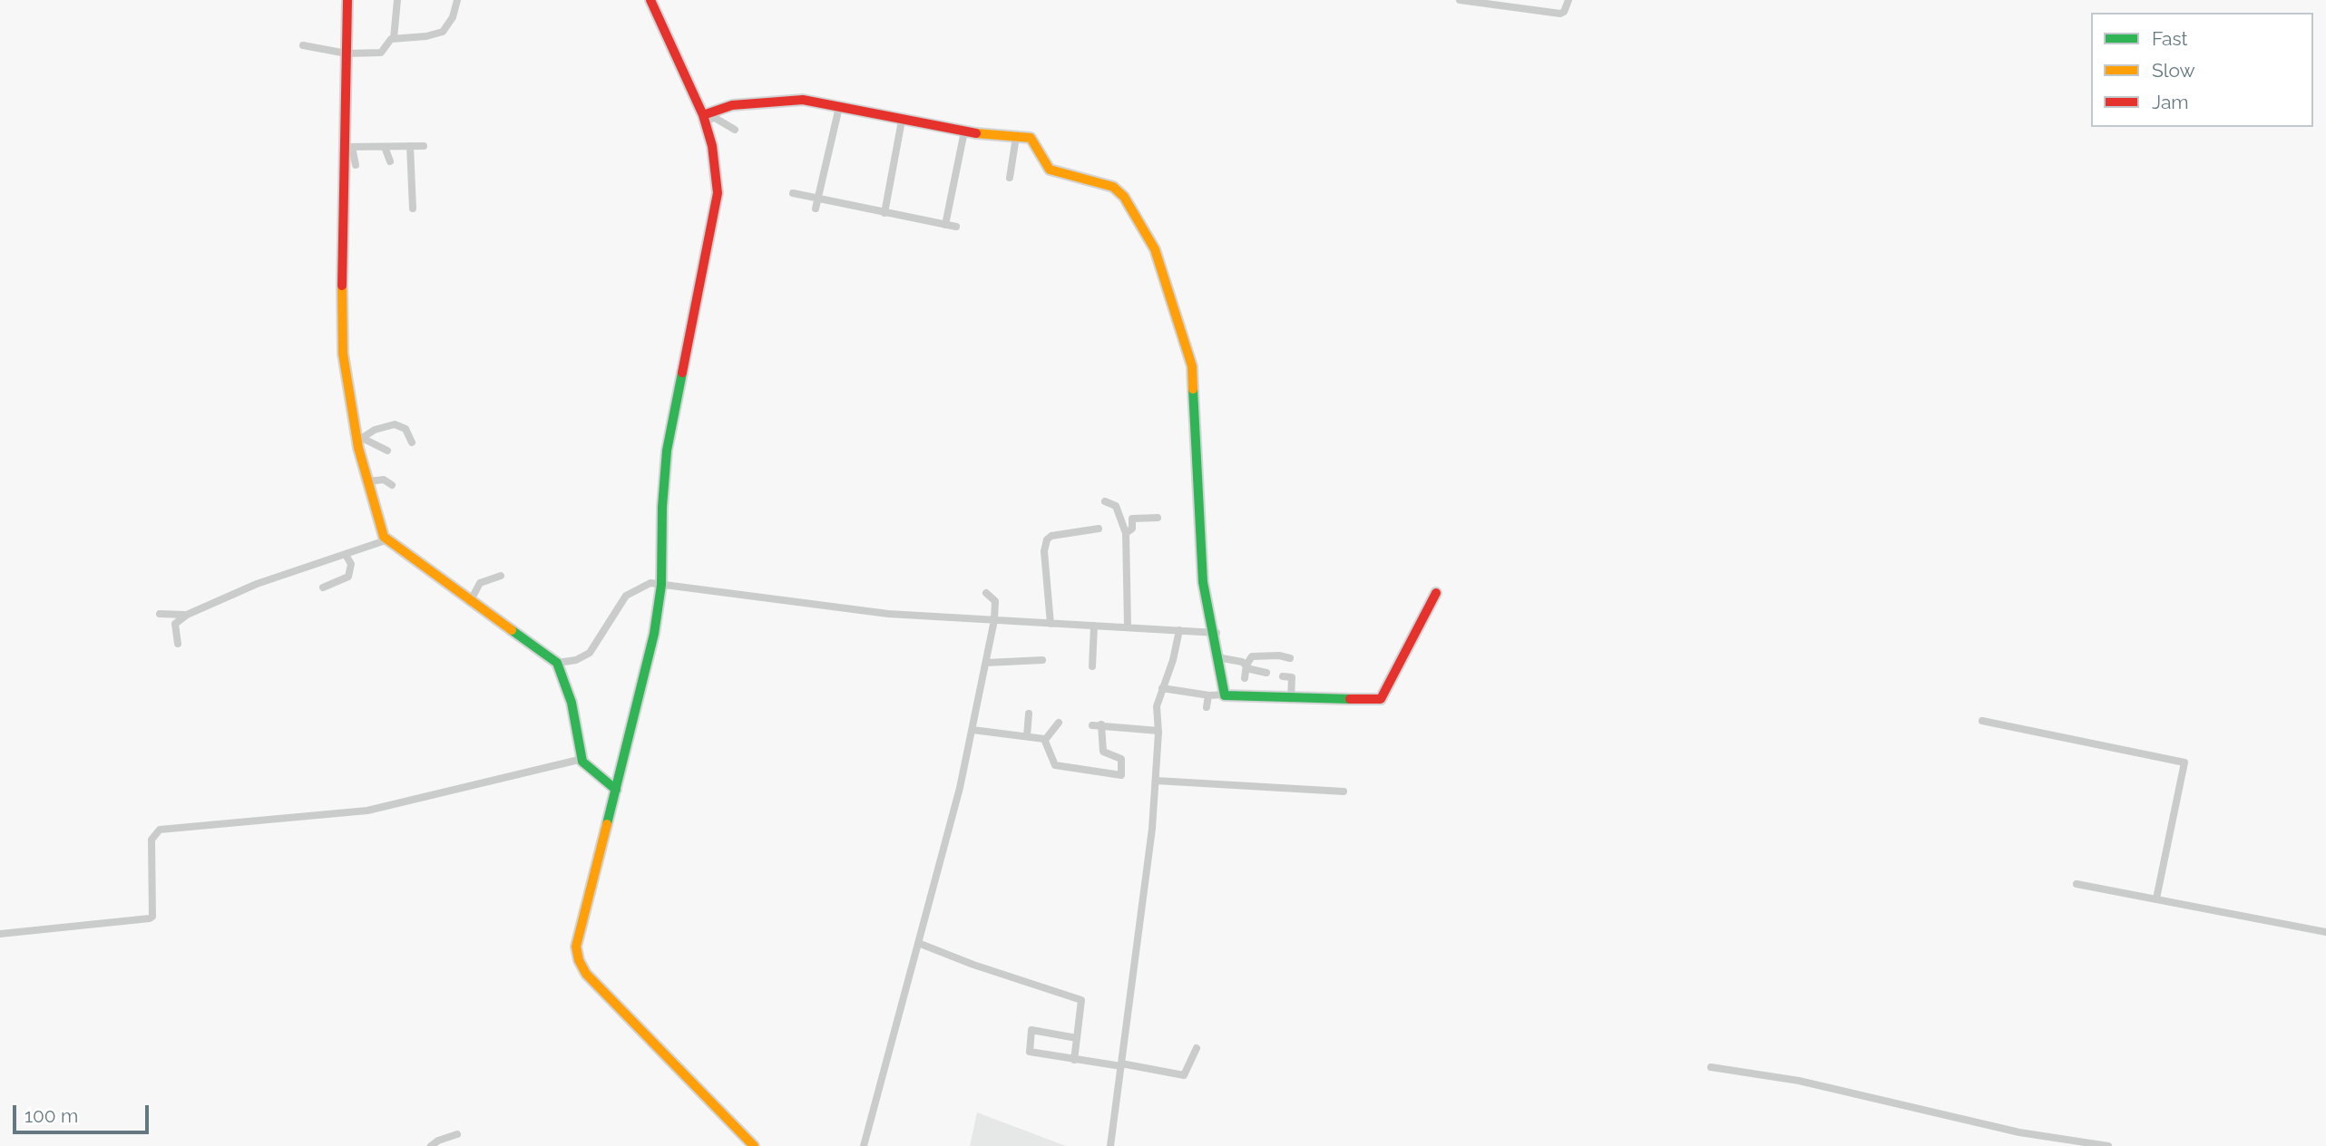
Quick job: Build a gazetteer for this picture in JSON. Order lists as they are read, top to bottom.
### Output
{
  "legend": ["Fast", "Slow", "Jam"],
  "scale_bar": "100 m"
}
